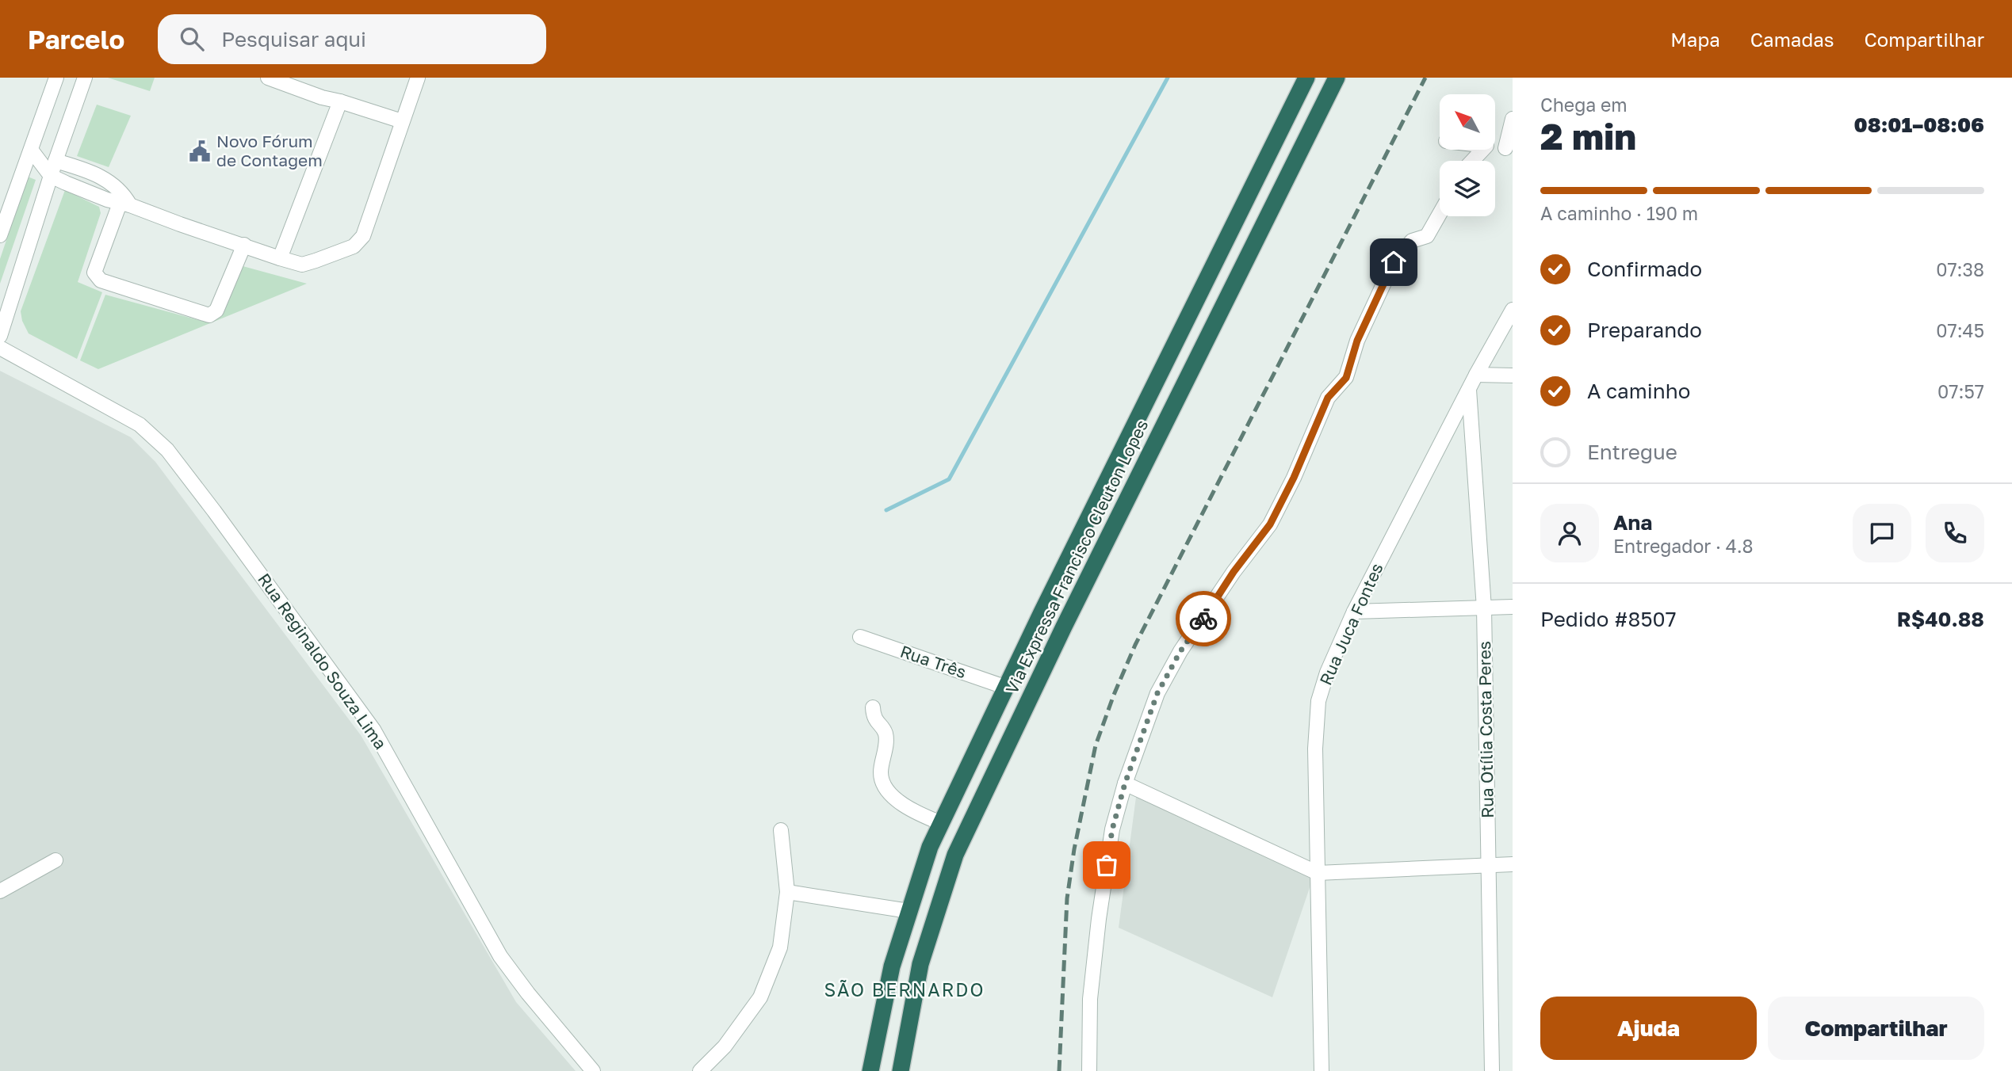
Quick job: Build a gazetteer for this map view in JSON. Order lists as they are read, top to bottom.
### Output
{
  "streets": {
    "highway": ["Via Expressa Francisco Cleuton Lopes"],
    "street": [
      "Rua Juca Fontes",
      "Rua Reginaldo Souza Lima",
      "Rua Três",
      "Rua Otília Costa Peres"
    ]
  },
  "crossings": [
    ["Via Expressa Francisco Cleuton Lopes", "Rua Três"],
    ["Rua Juca Fontes", "Rua Otília Costa Peres"]
  ],
  "districts": ["SÃO BERNARDO"],
  "places": {
    "public building": ["Novo Fórum de Contagem"]
  },
  "north": "top left",
  "page": {
    "header": "Parcelo",
    "search": "Pesquisar aqui",
    "nav": ["Mapa", "Camadas", "Compartilhar"],
    "heading": ["2 min", "Chega em", "08:01–08:06"],
    "panel": [
      "Ana",
      "Entregador · 4.8",
      "Pedido #8507",
      "R$40.88"
    ],
    "bar": "A caminho · 190 m",
    "list": [
      ["Confirmado", "07:38"],
      ["Preparando", "07:45"],
      ["A caminho", "07:57"],
      "Entregue"
    ],
    "buttons": ["Ajuda", "Compartilhar"]
  }
}
